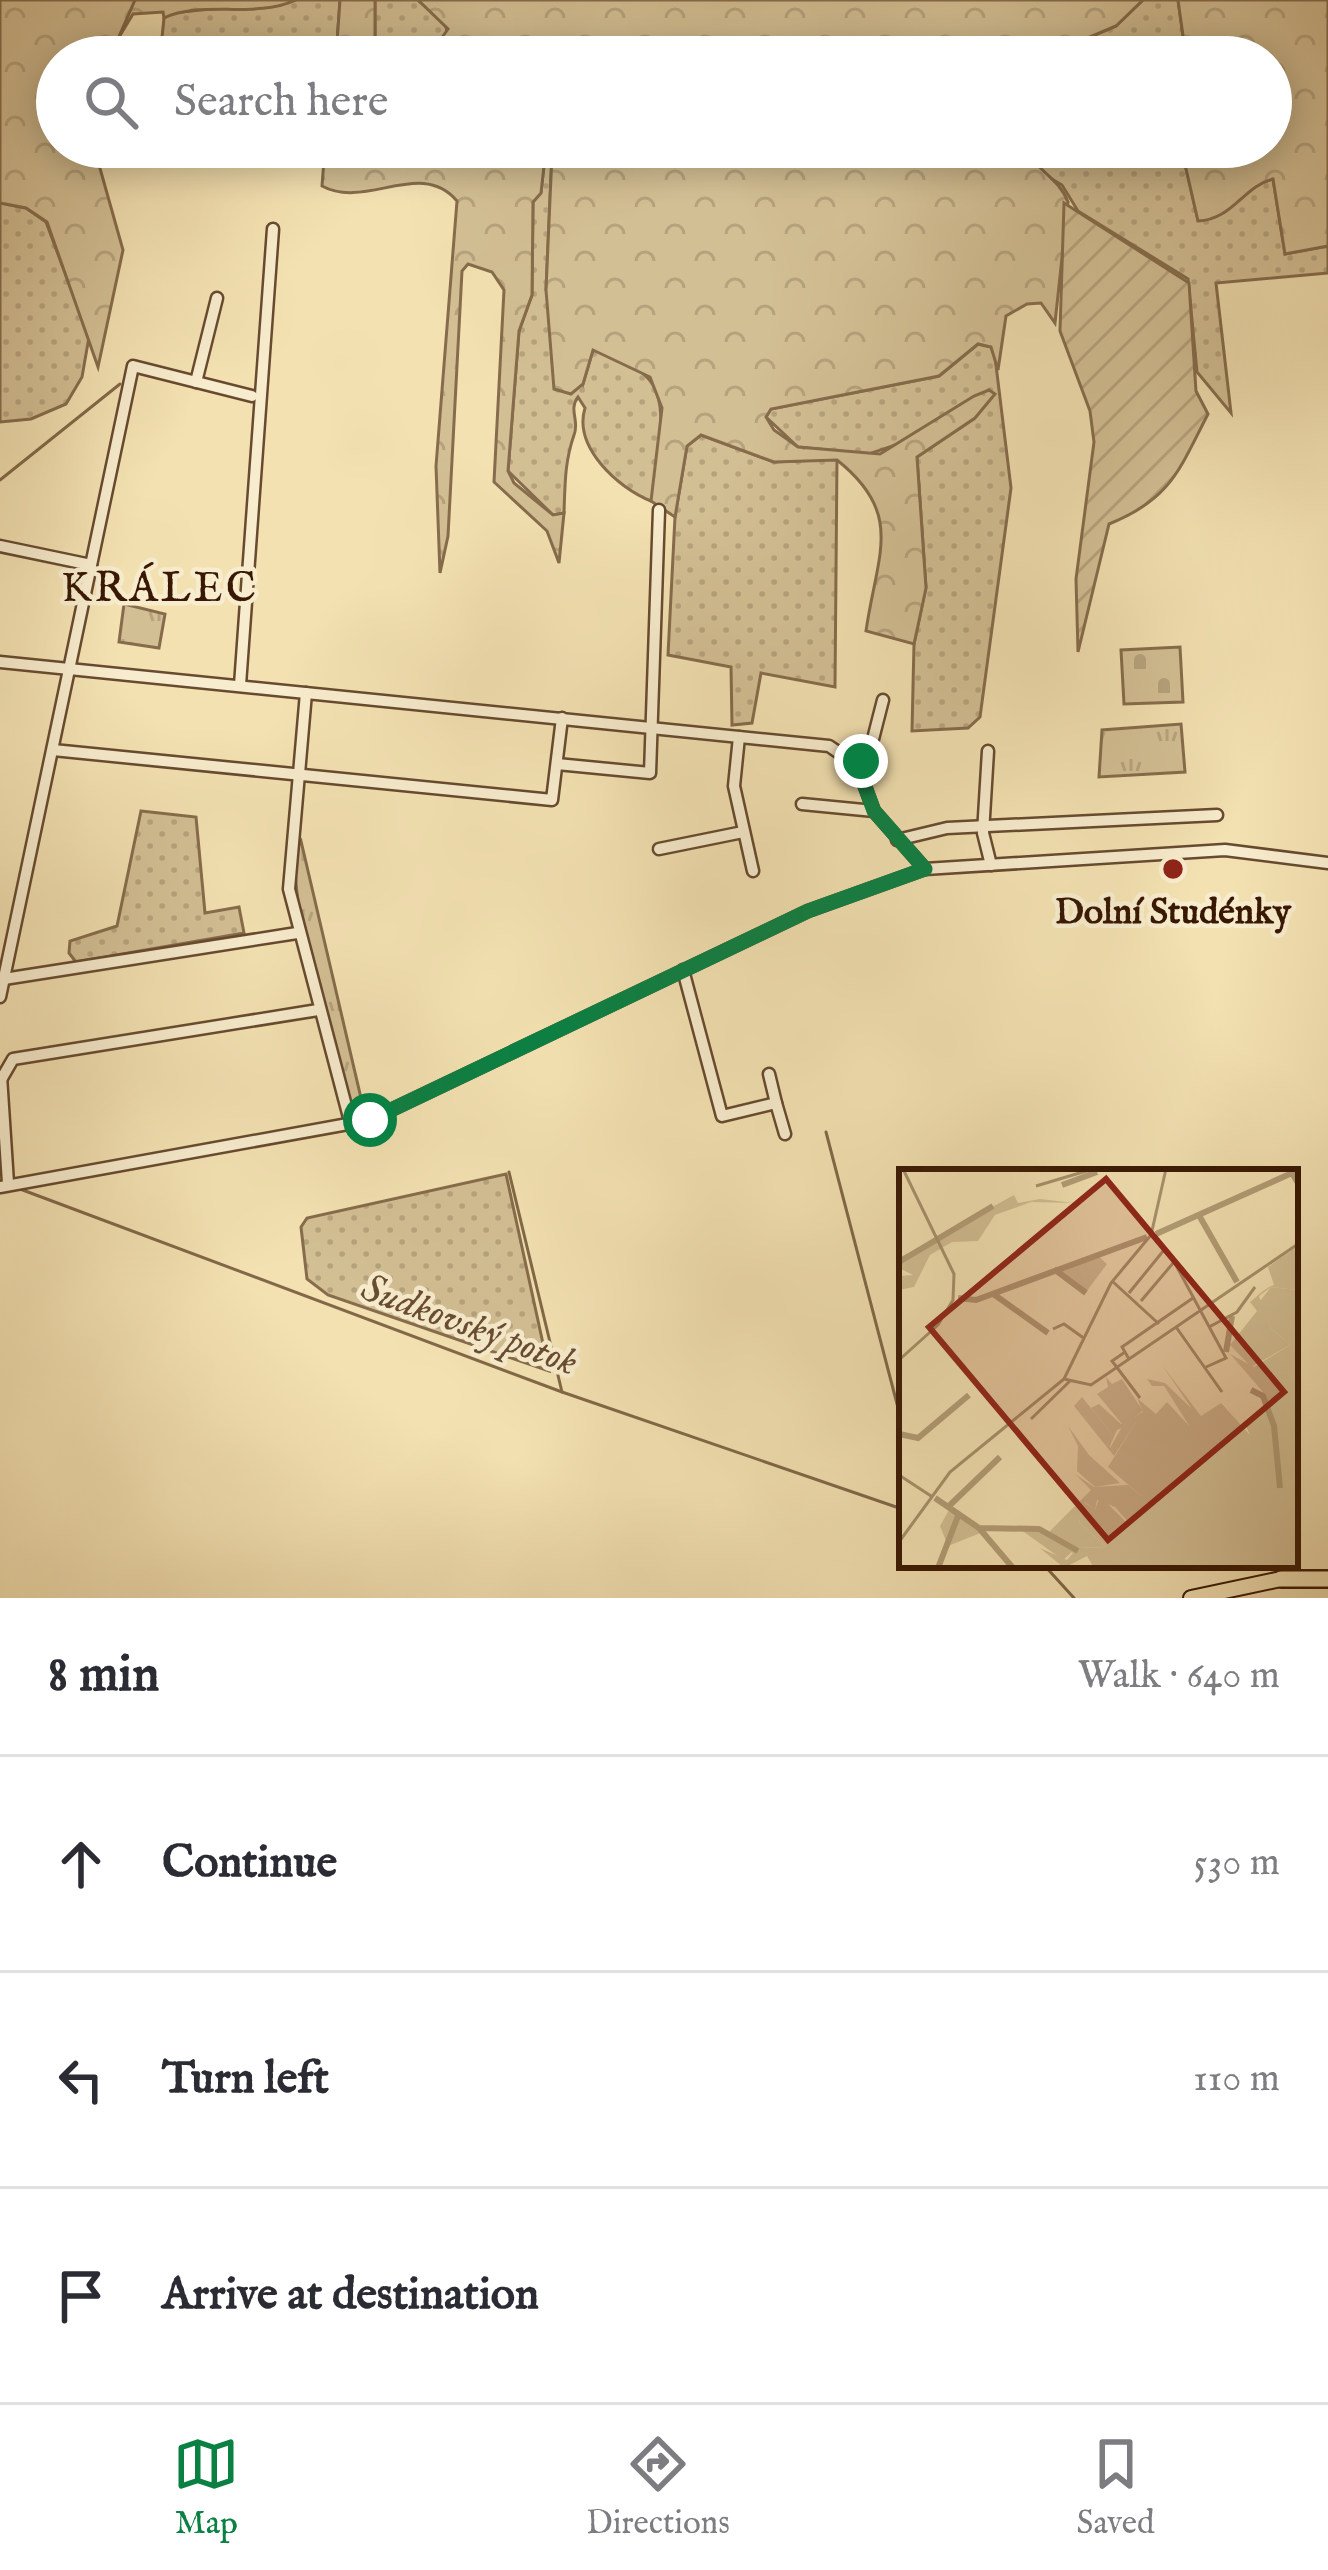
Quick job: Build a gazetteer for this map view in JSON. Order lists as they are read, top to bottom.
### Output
{
  "districts": ["KRÁLEC"],
  "water": ["Sudkovský potok"],
  "places": ["Dolní Studénky"],
  "page": {
    "search": "Search here",
    "heading": ["8 min", "Walk · 640 m"],
    "list": [
      ["Continue", "530 m"],
      ["Turn left", "110 m"],
      "Arrive at destination"
    ],
    "nav": ["Map", "Directions", "Saved"]
  }
}
